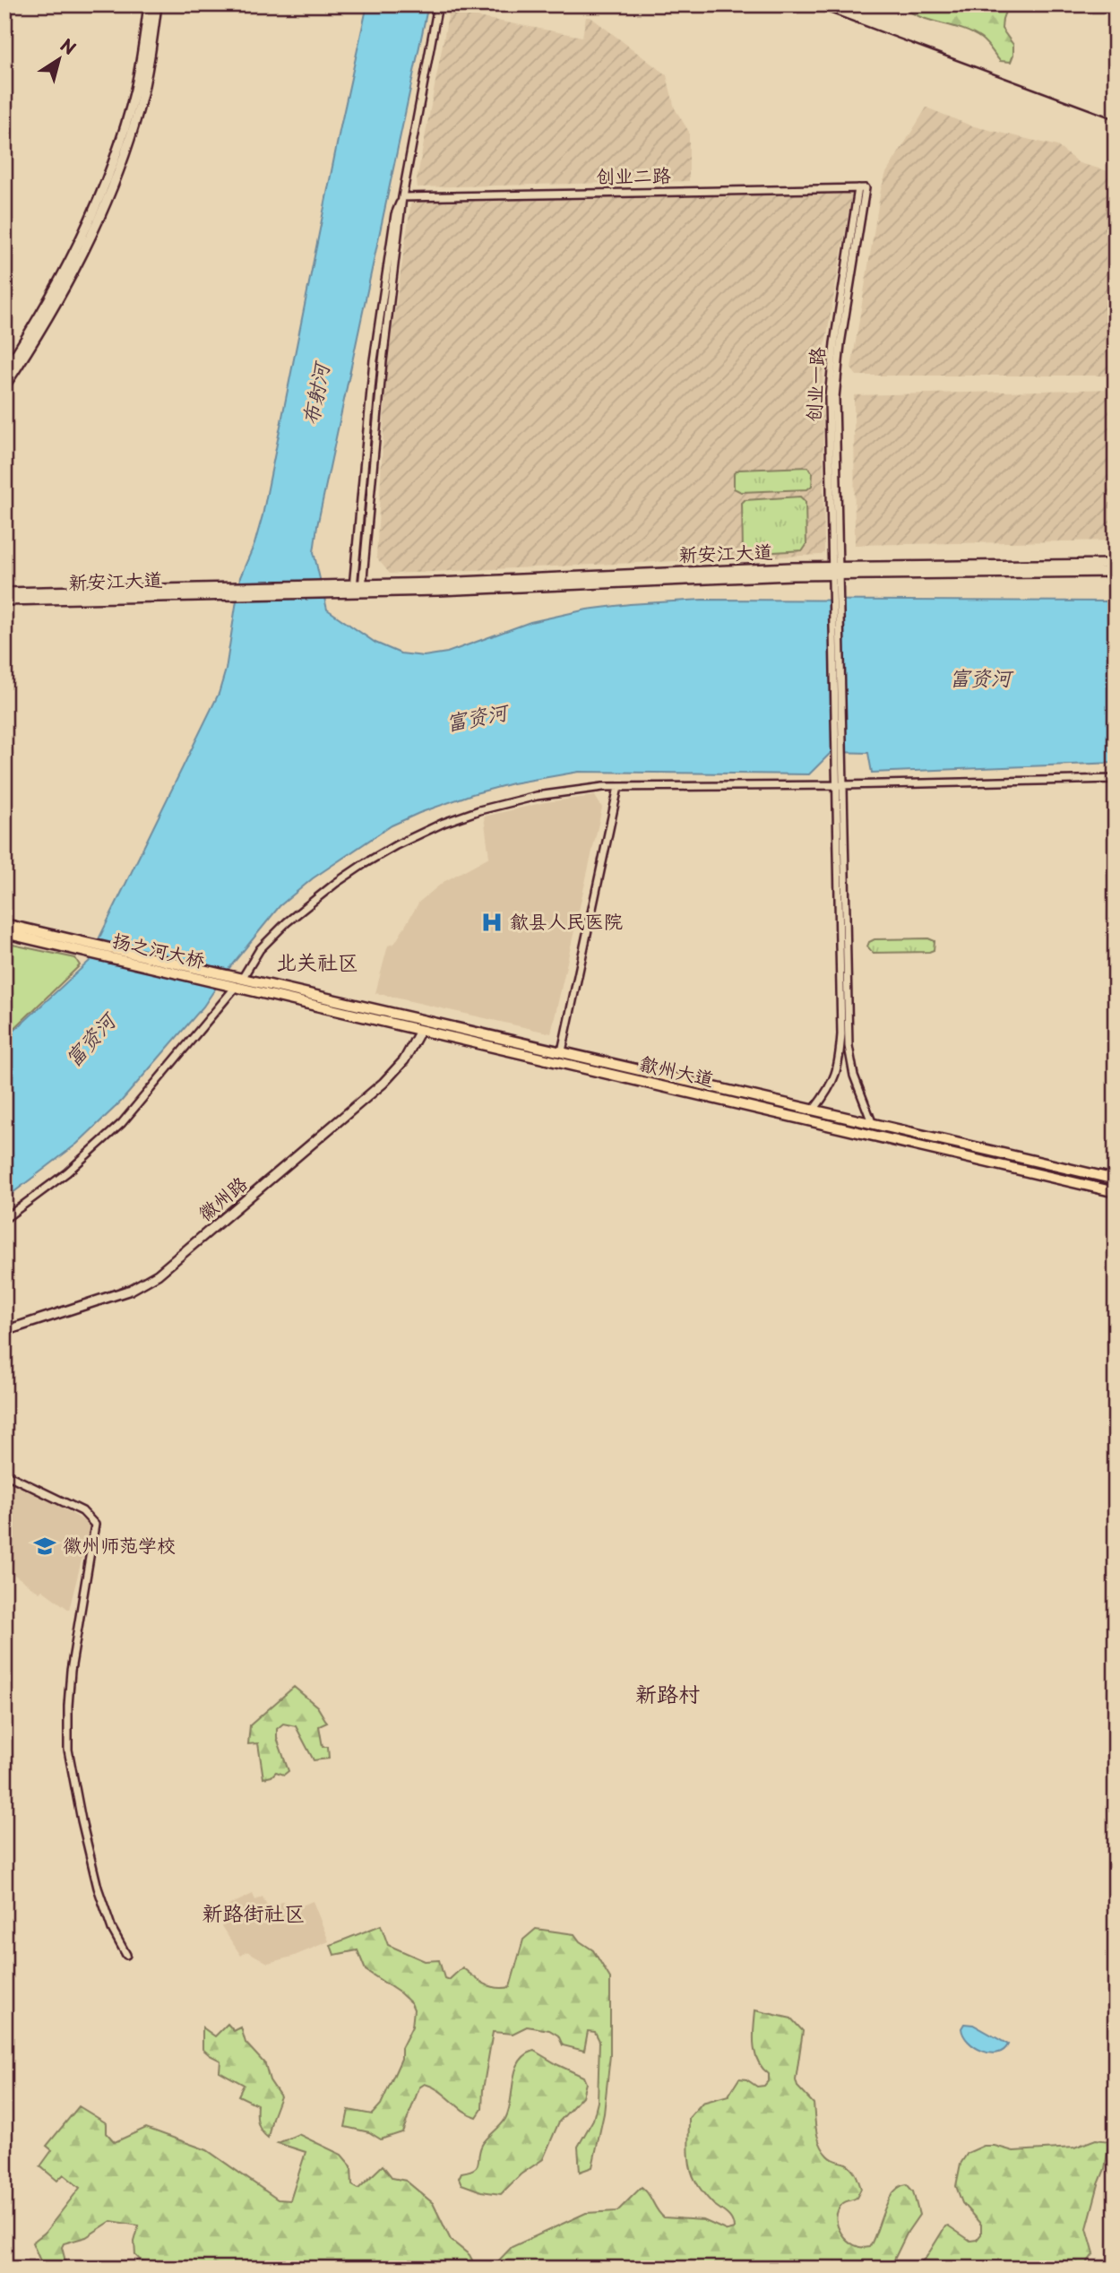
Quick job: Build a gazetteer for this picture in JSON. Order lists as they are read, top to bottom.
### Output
{
  "streets": {
    "highway": ["扬之河大桥", "歙州大道"],
    "main road": ["新安江大道", "徽州路"],
    "street": ["创业二路", "创业一路"]
  },
  "crossings": [
    ["创业二路", "创业一路"],
    ["创业一路", "新安江大道"],
    ["扬之河大桥", "歙州大道"],
    ["歙州大道", "徽州路"]
  ],
  "districts": ["北关社区", "新路村", "新路街社区"],
  "water": ["布射河", "富资河"],
  "places": {
    "hospital": ["歙县人民医院"],
    "school or university": ["徽州师范学校"]
  },
  "north": "top right"
}
